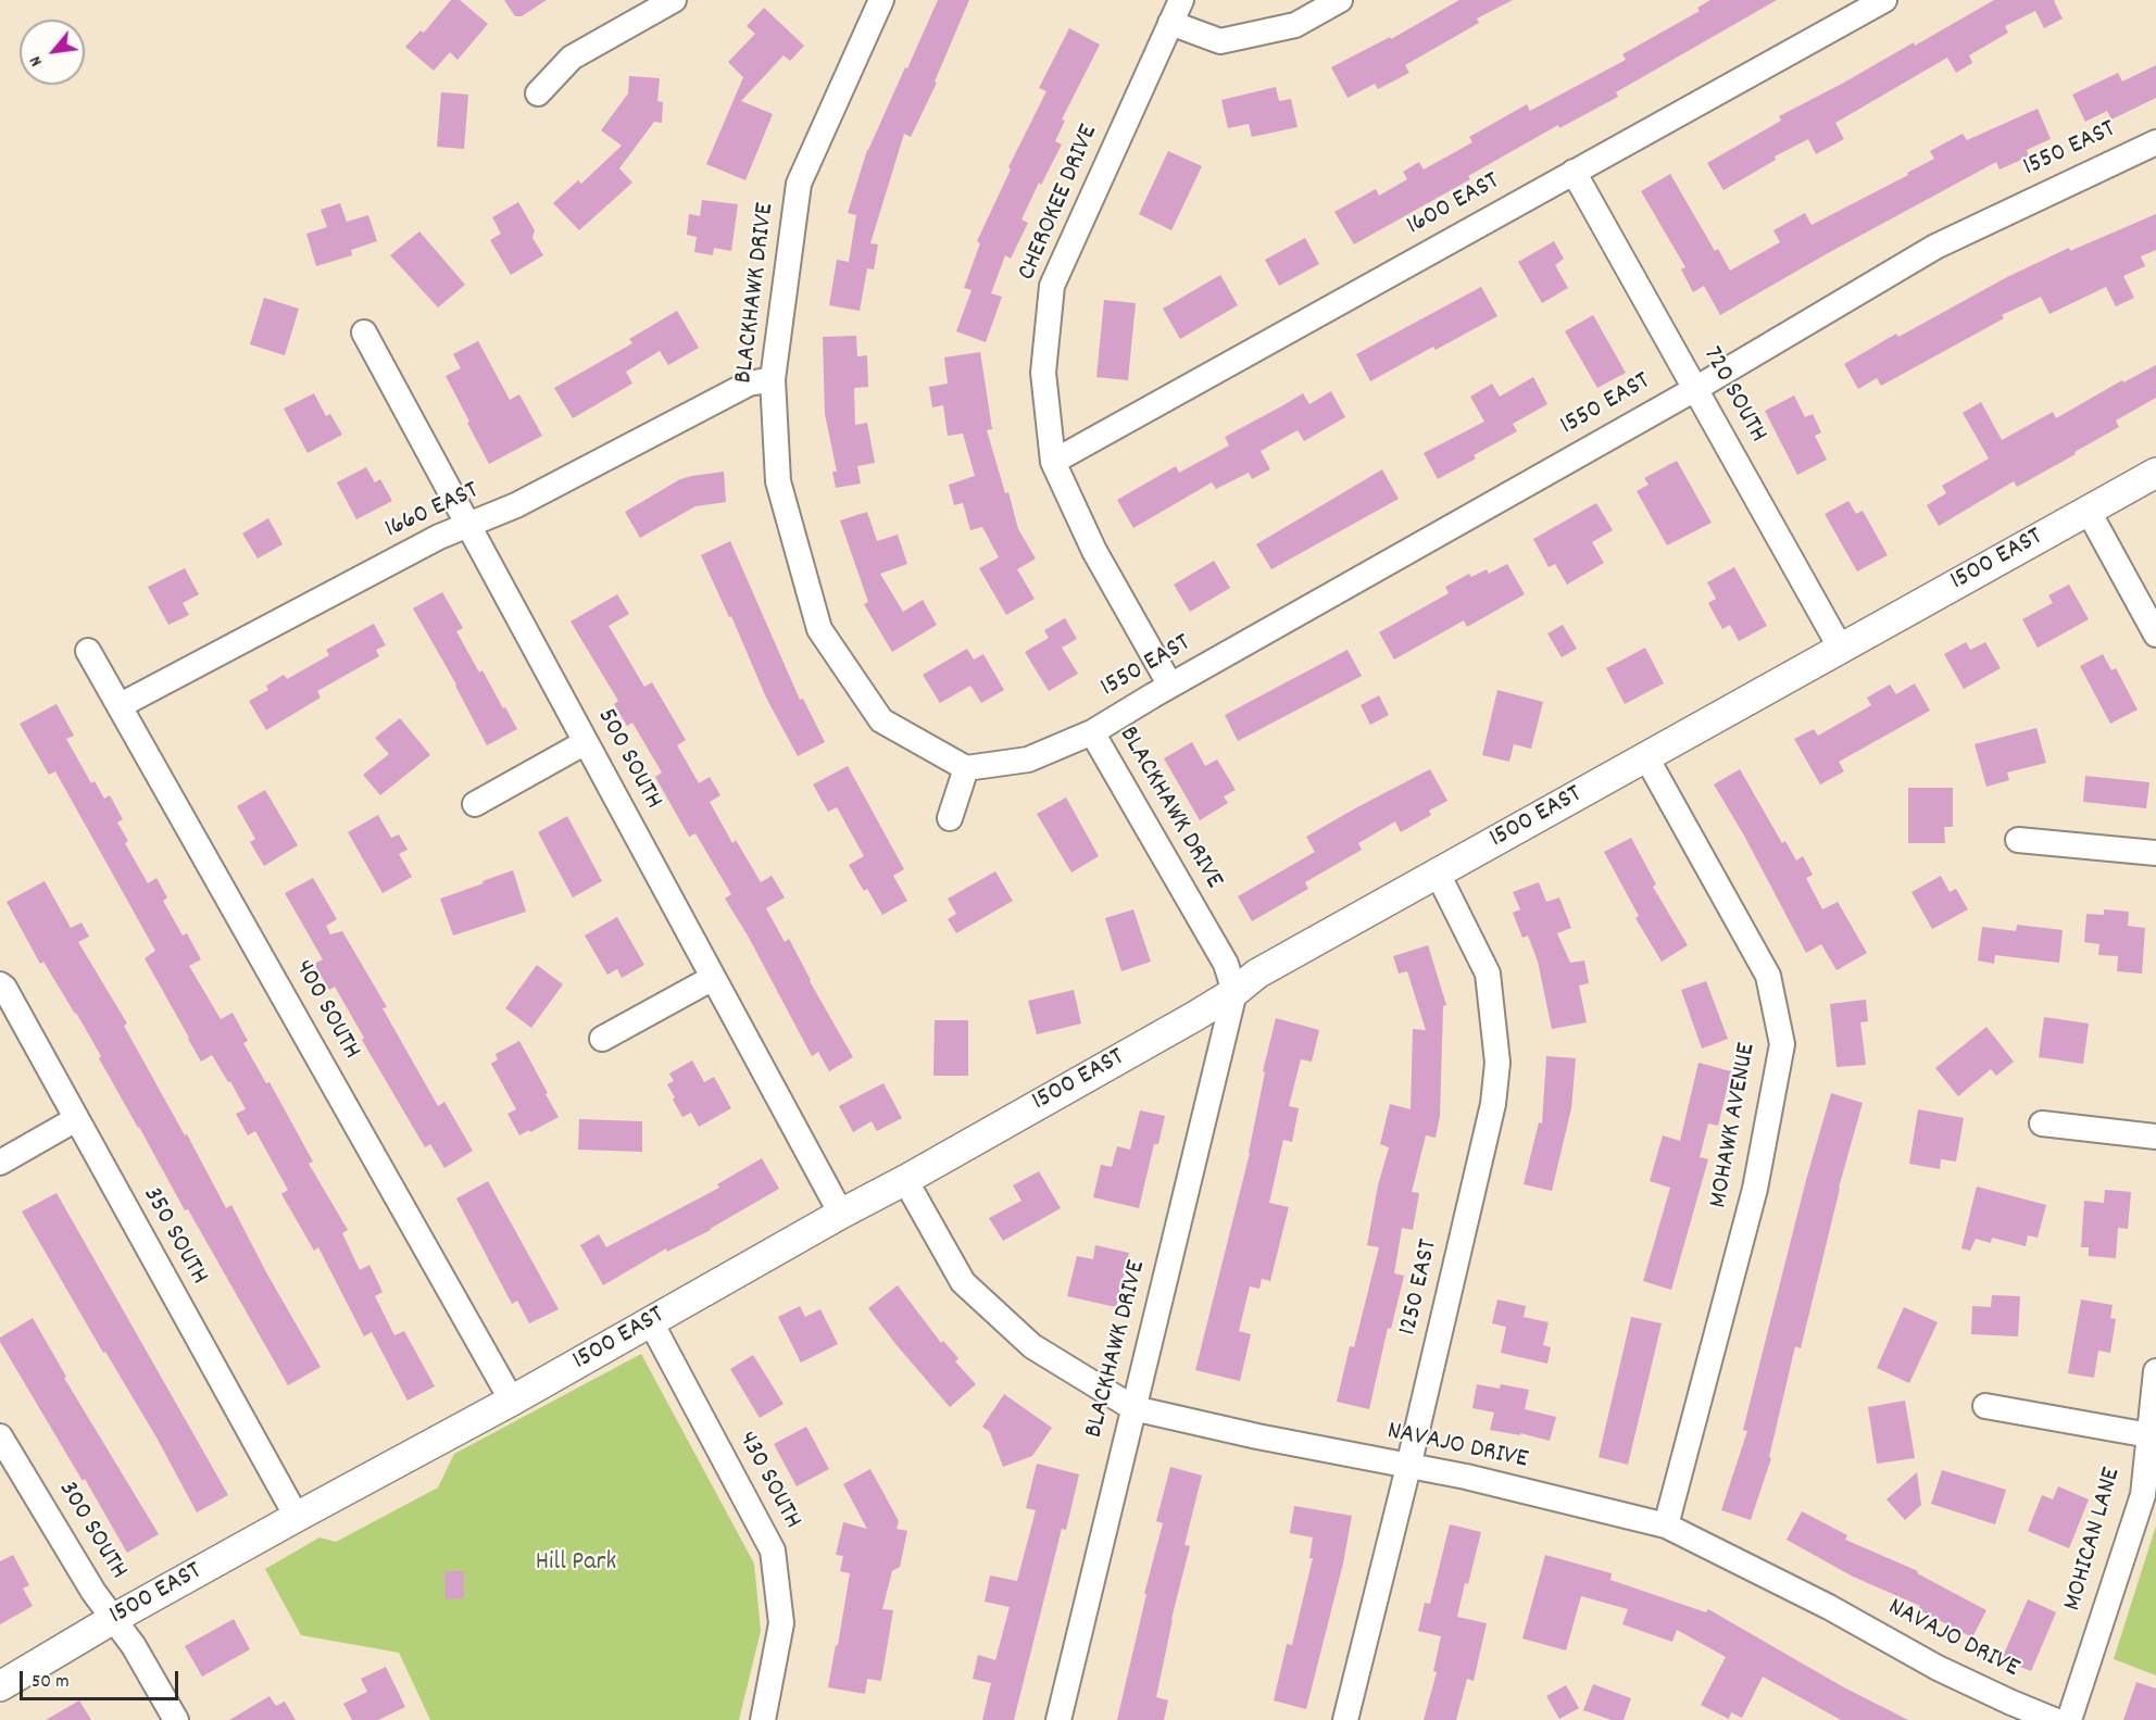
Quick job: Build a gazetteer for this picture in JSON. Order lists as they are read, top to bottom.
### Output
{
  "streets": {
    "street": [
      "1550 EAST",
      "CHEROKEE DRIVE",
      "1600 EAST",
      "BLACKHAWK DRIVE",
      "720 SOUTH",
      "1660 EAST",
      "1500 EAST",
      "500 SOUTH",
      "400 SOUTH",
      "MOHAWK AVENUE",
      "350 SOUTH",
      "1250 EAST",
      "NAVAJO DRIVE",
      "430 SOUTH",
      "300 SOUTH",
      "MOHICAN LANE"
    ]
  },
  "crossings": [
    ["1550 EAST", "CHEROKEE DRIVE"],
    ["1550 EAST", "BLACKHAWK DRIVE"],
    ["1550 EAST", "720 SOUTH"],
    ["CHEROKEE DRIVE", "1600 EAST"],
    ["1600 EAST", "720 SOUTH"],
    ["BLACKHAWK DRIVE", "1660 EAST"],
    ["BLACKHAWK DRIVE", "1500 EAST"],
    ["BLACKHAWK DRIVE", "NAVAJO DRIVE"],
    ["720 SOUTH", "1500 EAST"],
    ["1660 EAST", "500 SOUTH"],
    ["1660 EAST", "400 SOUTH"],
    ["1500 EAST", "500 SOUTH"],
    ["1500 EAST", "400 SOUTH"],
    ["1500 EAST", "MOHAWK AVENUE"],
    ["1500 EAST", "350 SOUTH"],
    ["1500 EAST", "1250 EAST"],
    ["1500 EAST", "NAVAJO DRIVE"],
    ["1500 EAST", "430 SOUTH"],
    ["1500 EAST", "300 SOUTH"],
    ["MOHAWK AVENUE", "NAVAJO DRIVE"],
    ["1250 EAST", "NAVAJO DRIVE"]
  ],
  "parks": ["Hill Park"],
  "scale_bar": "50 m",
  "north": "bottom left"
}
